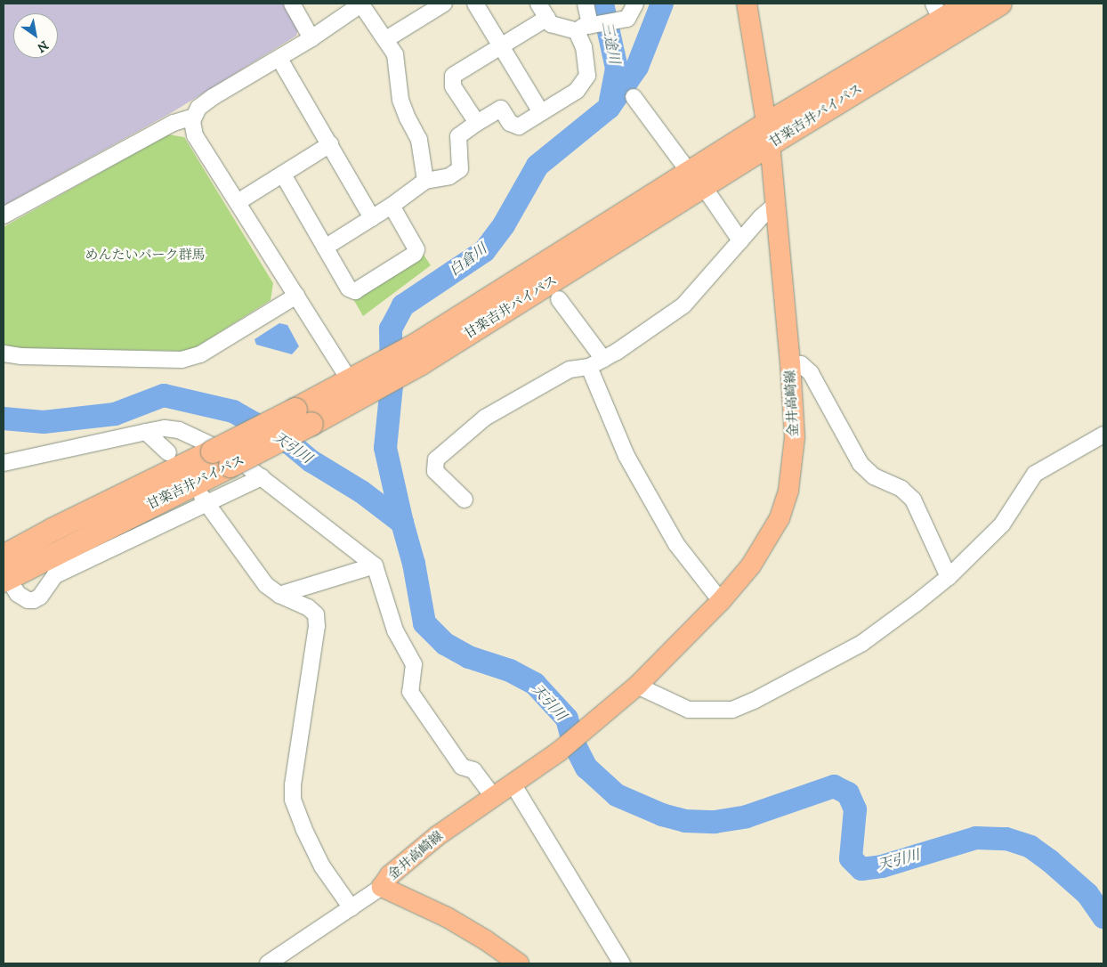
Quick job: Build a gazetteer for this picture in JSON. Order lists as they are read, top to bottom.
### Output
{
  "streets": {
    "highway": ["甘楽吉井バイパス"],
    "main road": ["金井高崎線"]
  },
  "crossings": [
    ["甘楽吉井バイパス", "金井高崎線"]
  ],
  "water": ["三途川", "白倉川", "天引川"],
  "parks": ["めんたいパーク群馬"],
  "north": "bottom right"
}
